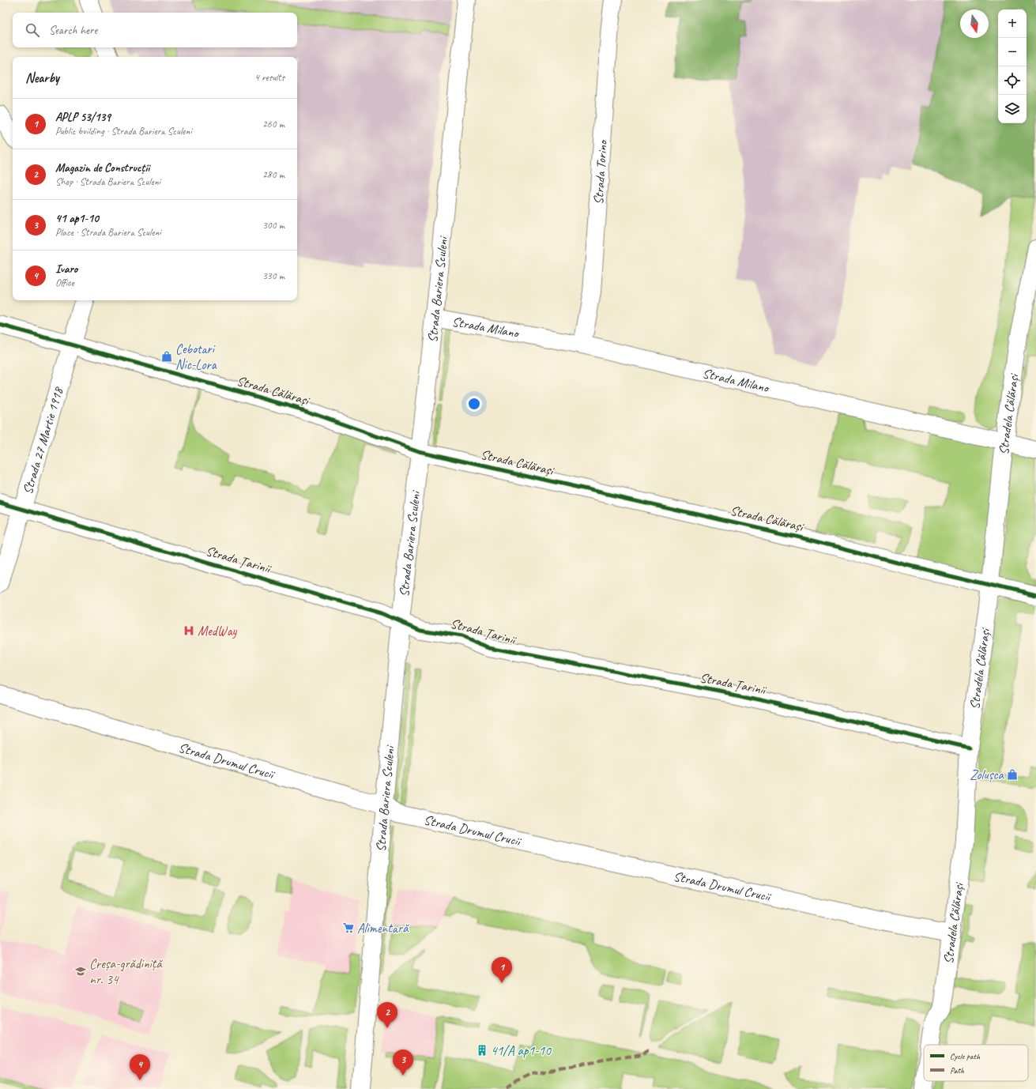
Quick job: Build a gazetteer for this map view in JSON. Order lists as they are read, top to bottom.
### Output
{
  "streets": {
    "street": [
      "Strada Torino",
      "Strada Bariera Sculeni",
      "Strada Milano",
      "Strada Călărași",
      "Stradela Călărași",
      "Strada 27 Martie 1918",
      "Strada Țarinii",
      "Strada Drumul Crucii"
    ]
  },
  "crossings": [
    ["Strada Torino", "Strada Milano"],
    ["Strada Bariera Sculeni", "Strada Milano"],
    ["Strada Bariera Sculeni", "Strada Călărași"],
    ["Strada Bariera Sculeni", "Strada Țarinii"],
    ["Strada Bariera Sculeni", "Strada Drumul Crucii"],
    ["Strada Milano", "Stradela Călărași"],
    ["Strada Călărași", "Stradela Călărași"],
    ["Strada Călărași", "Strada 27 Martie 1918"],
    ["Stradela Călărași", "Strada Țarinii"],
    ["Stradela Călărași", "Strada Drumul Crucii"],
    ["Strada 27 Martie 1918", "Strada Țarinii"]
  ],
  "places": {
    "shop": ["Cebotari Nic-Lora", "Zolușca"],
    "hospital": ["MedWay"],
    "supermarket": ["Alimentară"],
    "school or university": ["Creșa-grădiniță nr. 34"],
    "building": ["41/A ap1-10"]
  },
  "legend": ["Cycle path", "Path"],
  "north": "bottom",
  "page": {
    "map_buttons": ["+", "−"],
    "search": "Search here",
    "heading": ["Nearby", "4 results"],
    "list": [
      {
        "mark": "1",
        "name": "APLP 53/139",
        "note": "Public building · Strada Bariera Sculeni",
        "value": "260 m"
      },
      {
        "mark": "2",
        "name": "Magazin de Construcții",
        "note": "Shop · Strada Bariera Sculeni",
        "value": "280 m"
      },
      {
        "mark": "3",
        "name": "41 ap1-10",
        "note": "Place · Strada Bariera Sculeni",
        "value": "300 m"
      },
      {
        "mark": "4",
        "name": "Ivaro",
        "note": "Office",
        "value": "330 m"
      }
    ],
    "pins": [
      "1",
      "2",
      "3",
      "4"
    ]
  }
}
